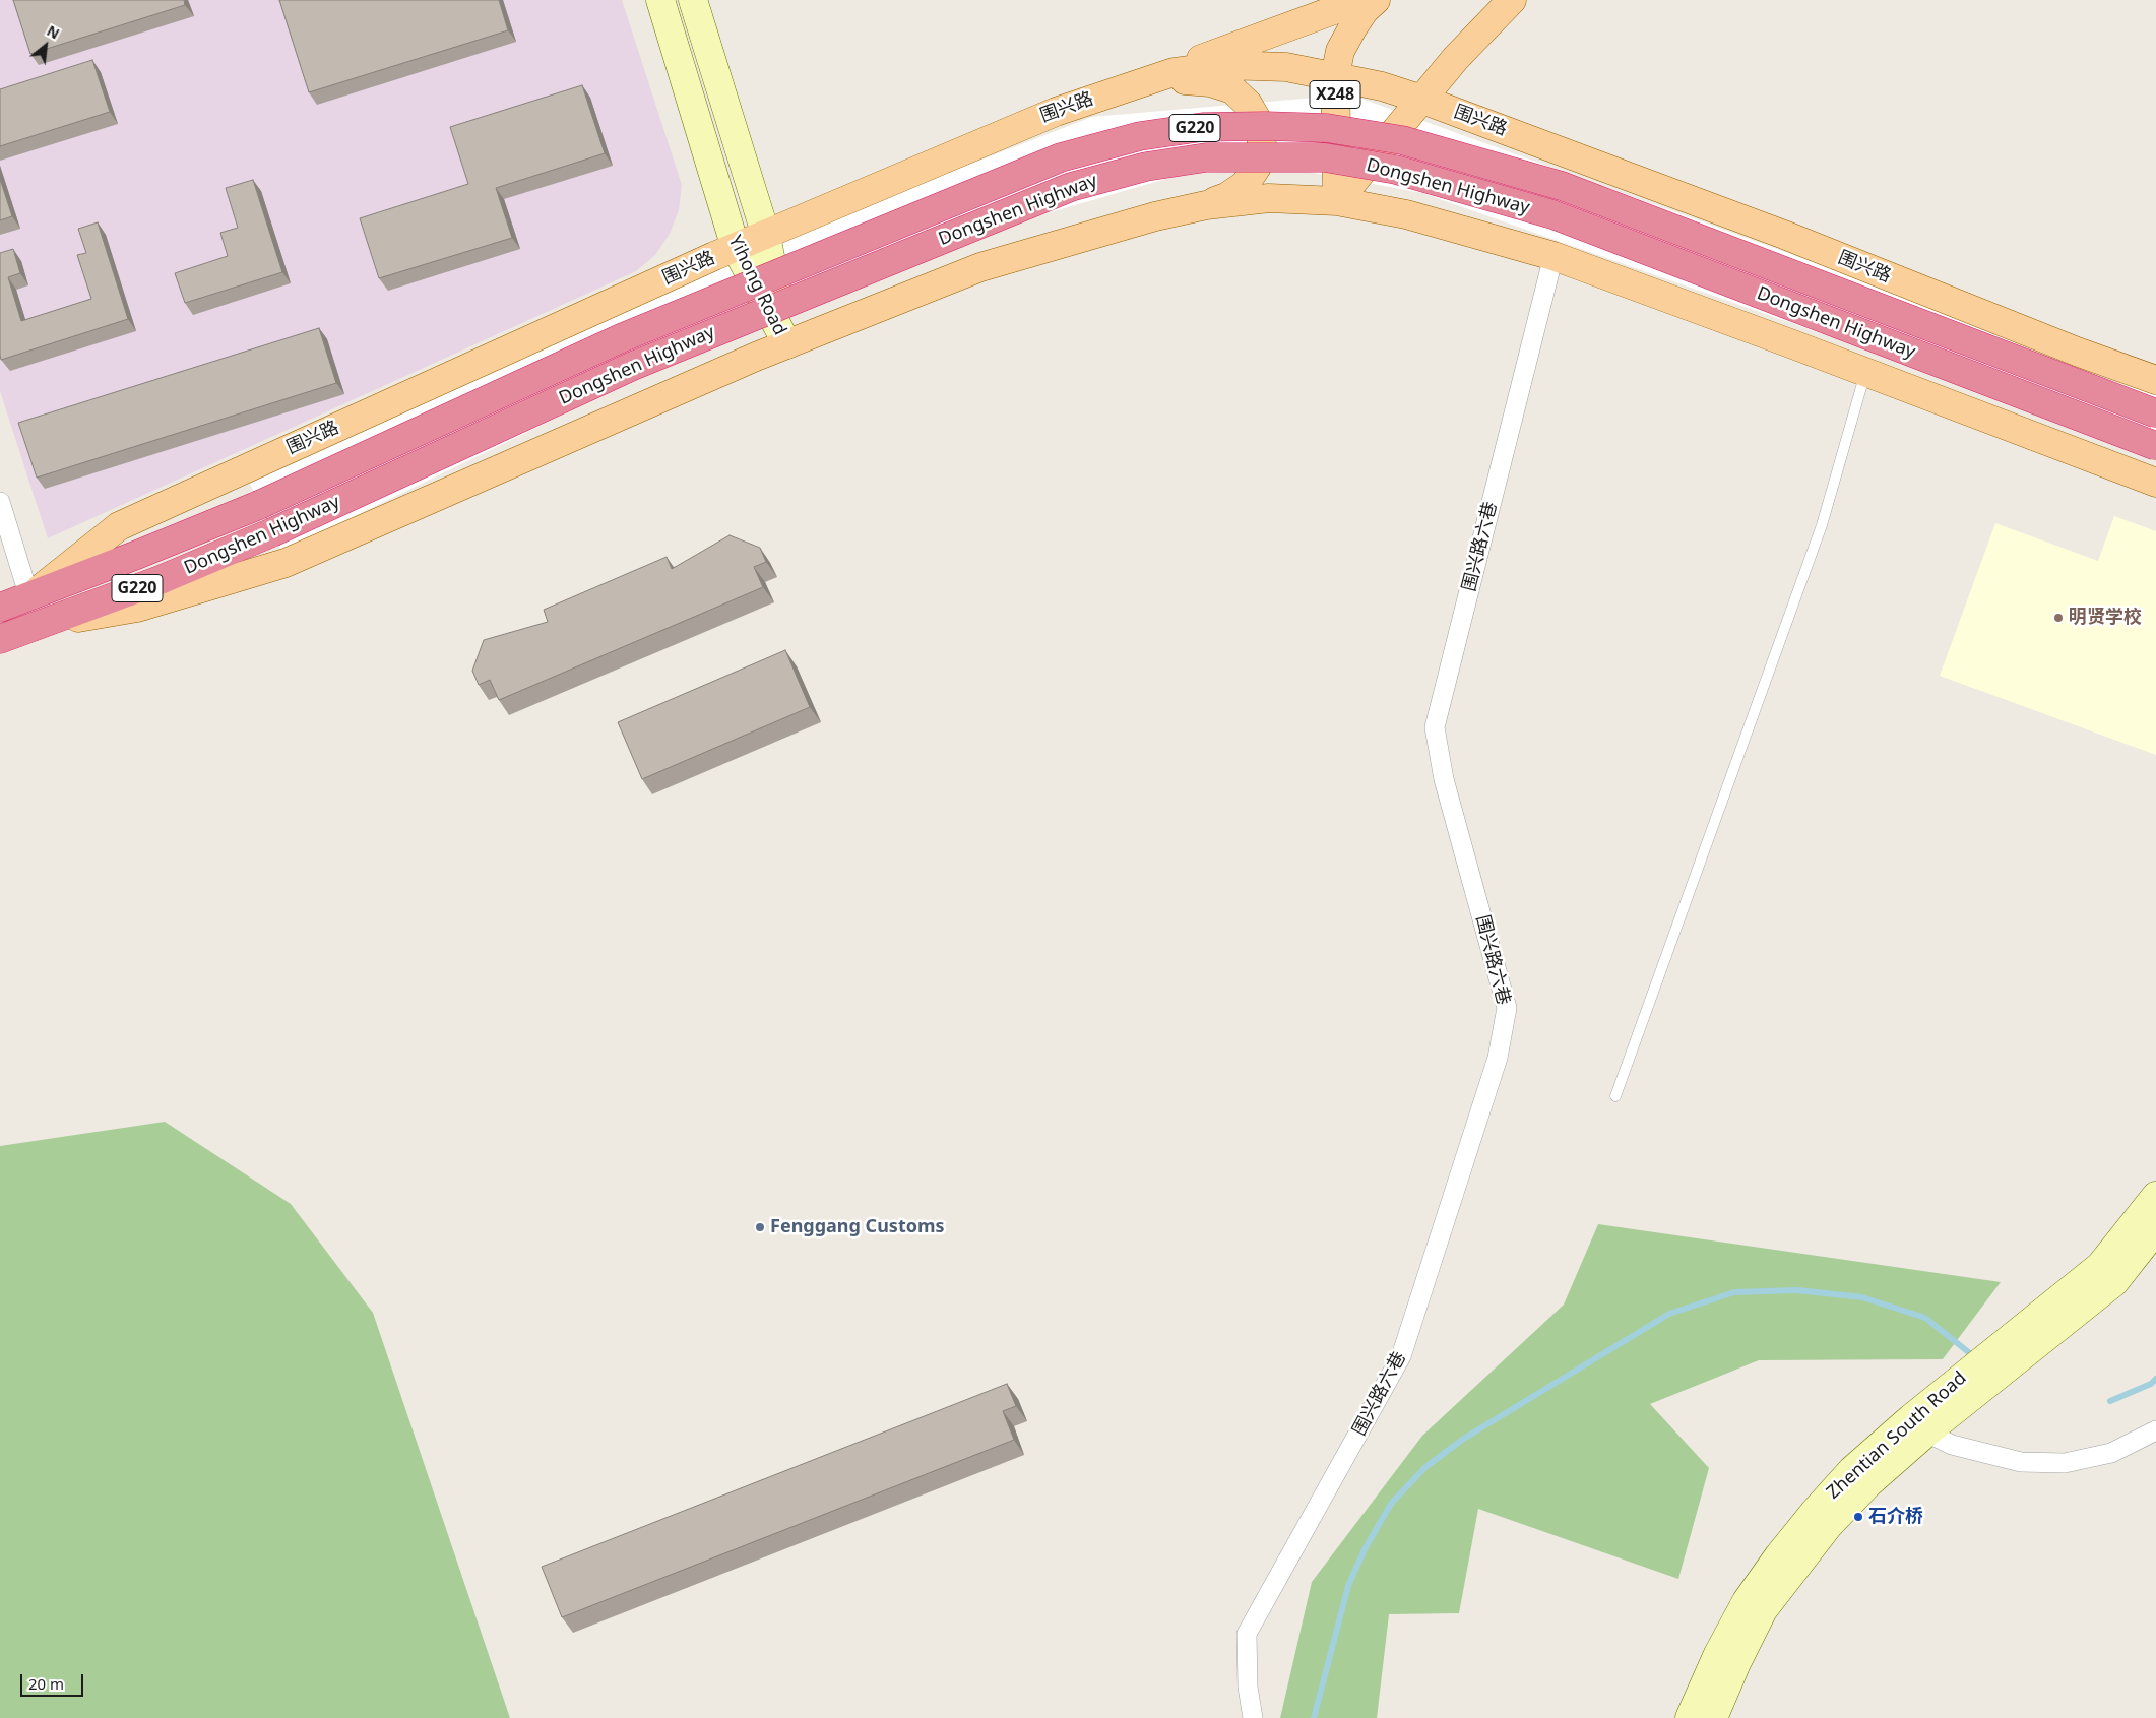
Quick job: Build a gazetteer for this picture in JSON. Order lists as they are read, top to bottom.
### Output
{
  "streets": {
    "highway": ["G220", "Dongshen Highway"],
    "main road": [
      "X248",
      "围兴路",
      "Yihong Road",
      "Zhentian South Road"
    ],
    "street": ["围兴路六巷"]
  },
  "crossings": [
    ["X248", "围兴路"],
    ["围兴路", "Dongshen Highway"],
    ["围兴路", "Yihong Road"]
  ],
  "places": ["明贤学校", "Fenggang Customs", "石介桥"],
  "scale_bar": "20 m",
  "north": "top right"
}
